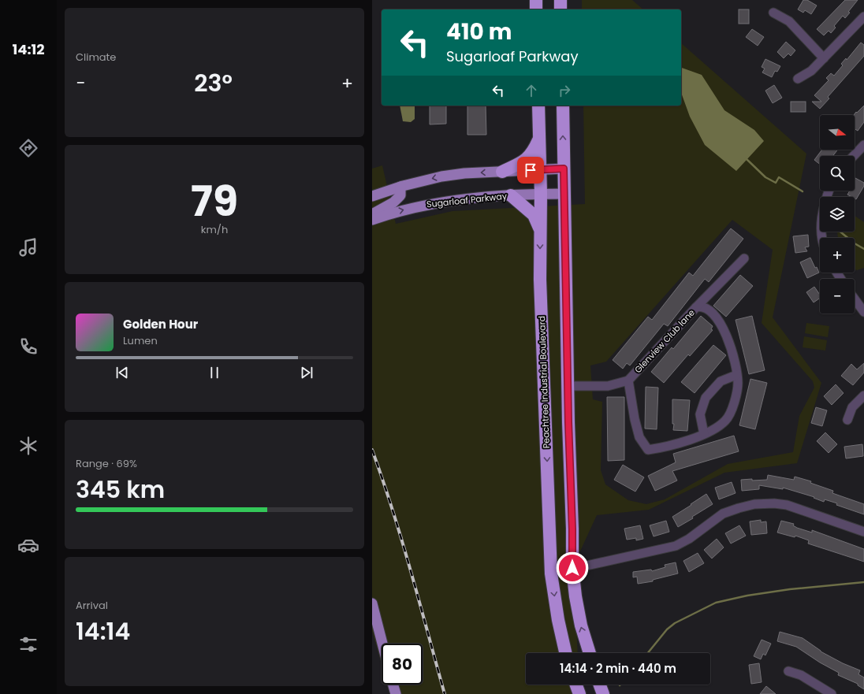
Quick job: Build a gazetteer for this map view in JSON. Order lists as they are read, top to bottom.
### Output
{
  "streets": {
    "highway": ["Peachtree Industrial Boulevard"],
    "main road": ["Sugarloaf Parkway"],
    "street": ["Glenview Club lane"]
  },
  "crossings": [
    ["Sugarloaf Parkway", "Peachtree Industrial Boulevard"]
  ],
  "north": "right",
  "page": {
    "tabs": "14:12",
    "tile": [
      "Climate",
      ["79", "km/h"],
      ["Range · 69%", "345 km"],
      ["Arrival", "14:14"]
    ],
    "turn": ["410 m", "Sugarloaf Parkway"],
    "heat": ["−", "23°", "+"],
    "map_buttons": ["+", "−"],
    "song": ["Golden Hour", "Lumen"],
    "limit": "80",
    "trip": "14:14 · 2 min · 440 m"
  }
}
